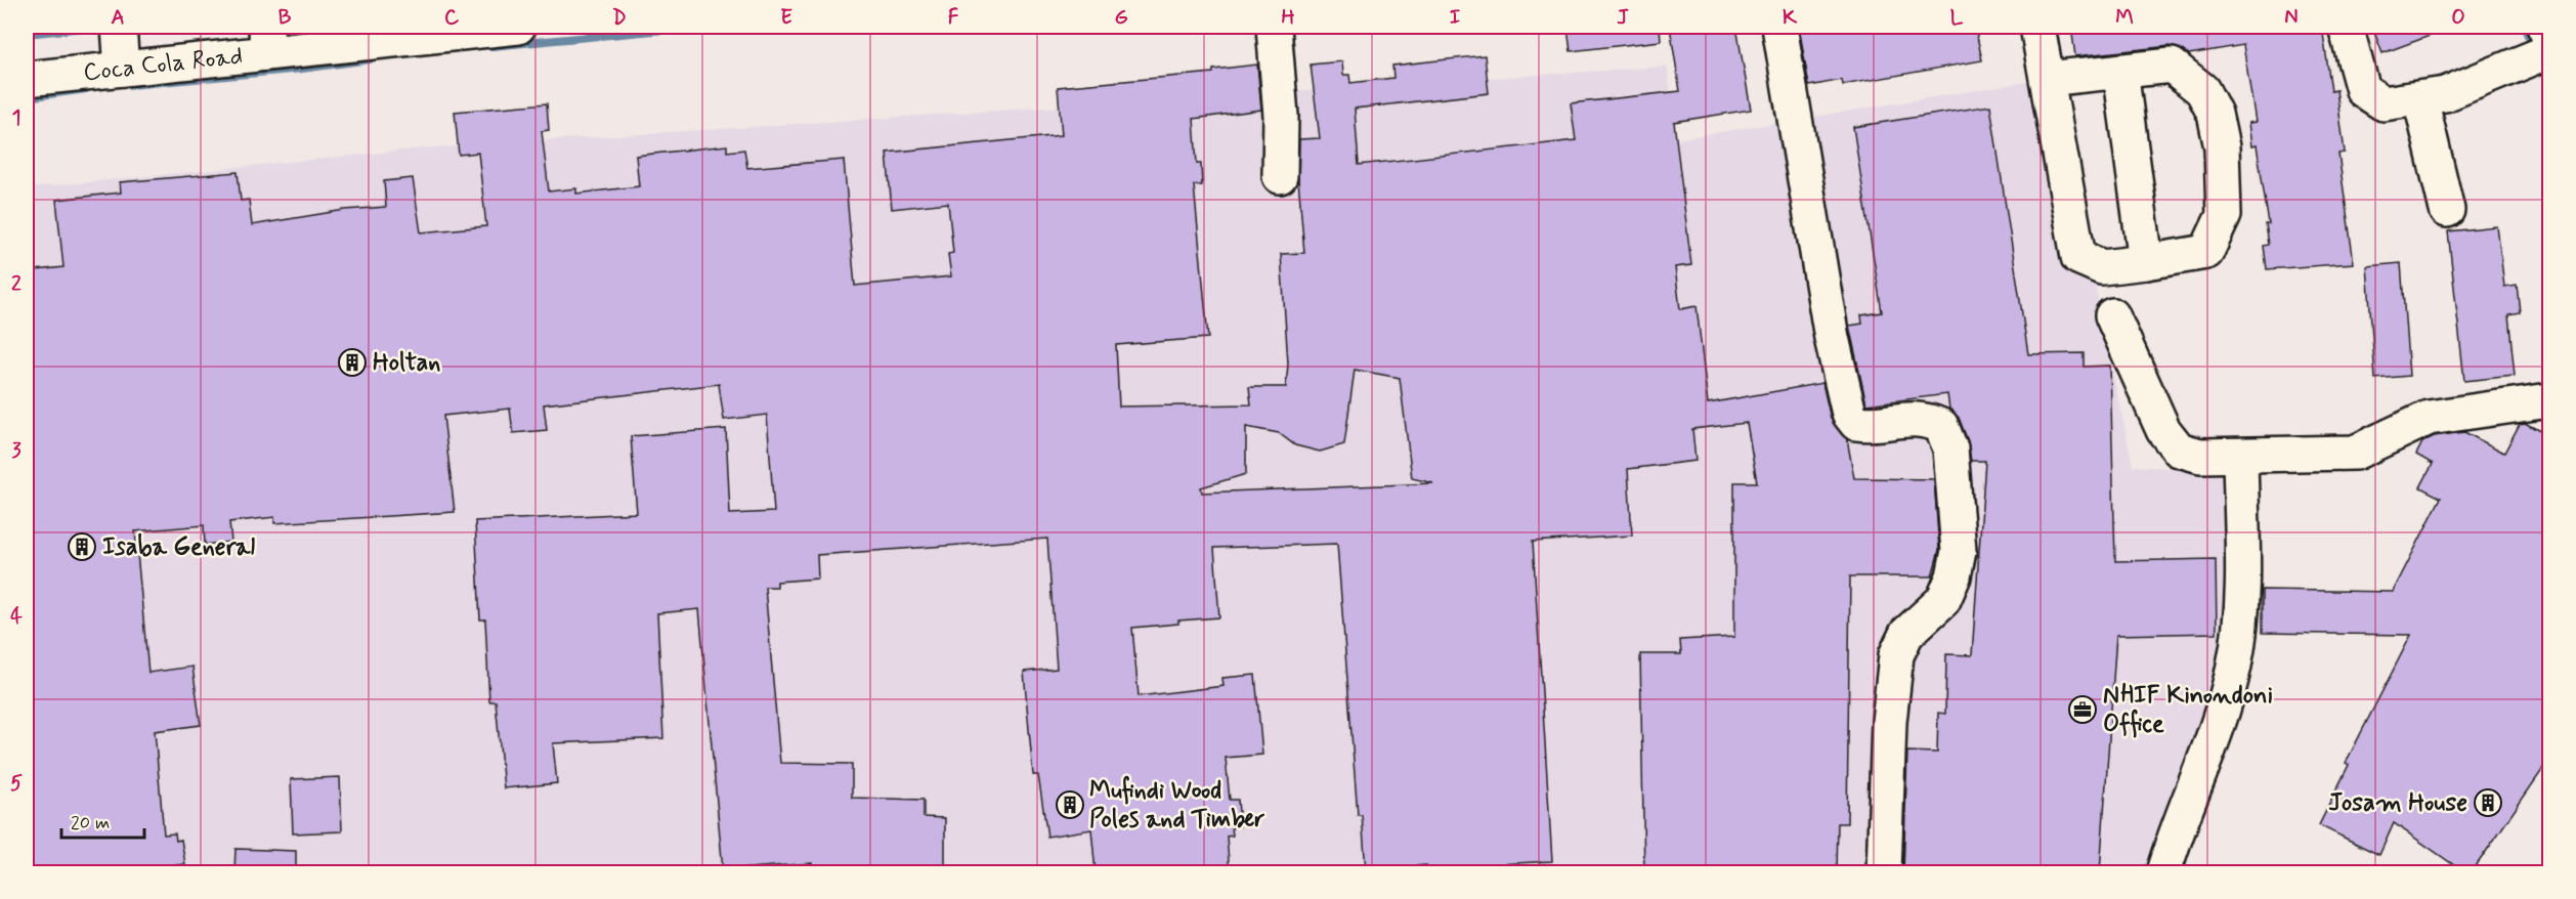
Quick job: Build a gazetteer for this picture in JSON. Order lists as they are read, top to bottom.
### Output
{
  "streets": {
    "main road": ["Coca Cola Road"]
  },
  "places": {
    "building": [
      "Holtan",
      "Isaba General",
      "Josam House",
      "Mufindi Wood Poles and Timber"
    ],
    "office": ["NHIF Kinondoni Office"]
  },
  "scale_bar": "20 m",
  "grid": {
    "columns": [
      "A",
      "B",
      "C",
      "D",
      "E",
      "F",
      "G",
      "H",
      "I",
      "J",
      "K",
      "L",
      "M",
      "N",
      "O"
    ],
    "rows": [
      "1",
      "2",
      "3",
      "4",
      "5"
    ]
  }
}
